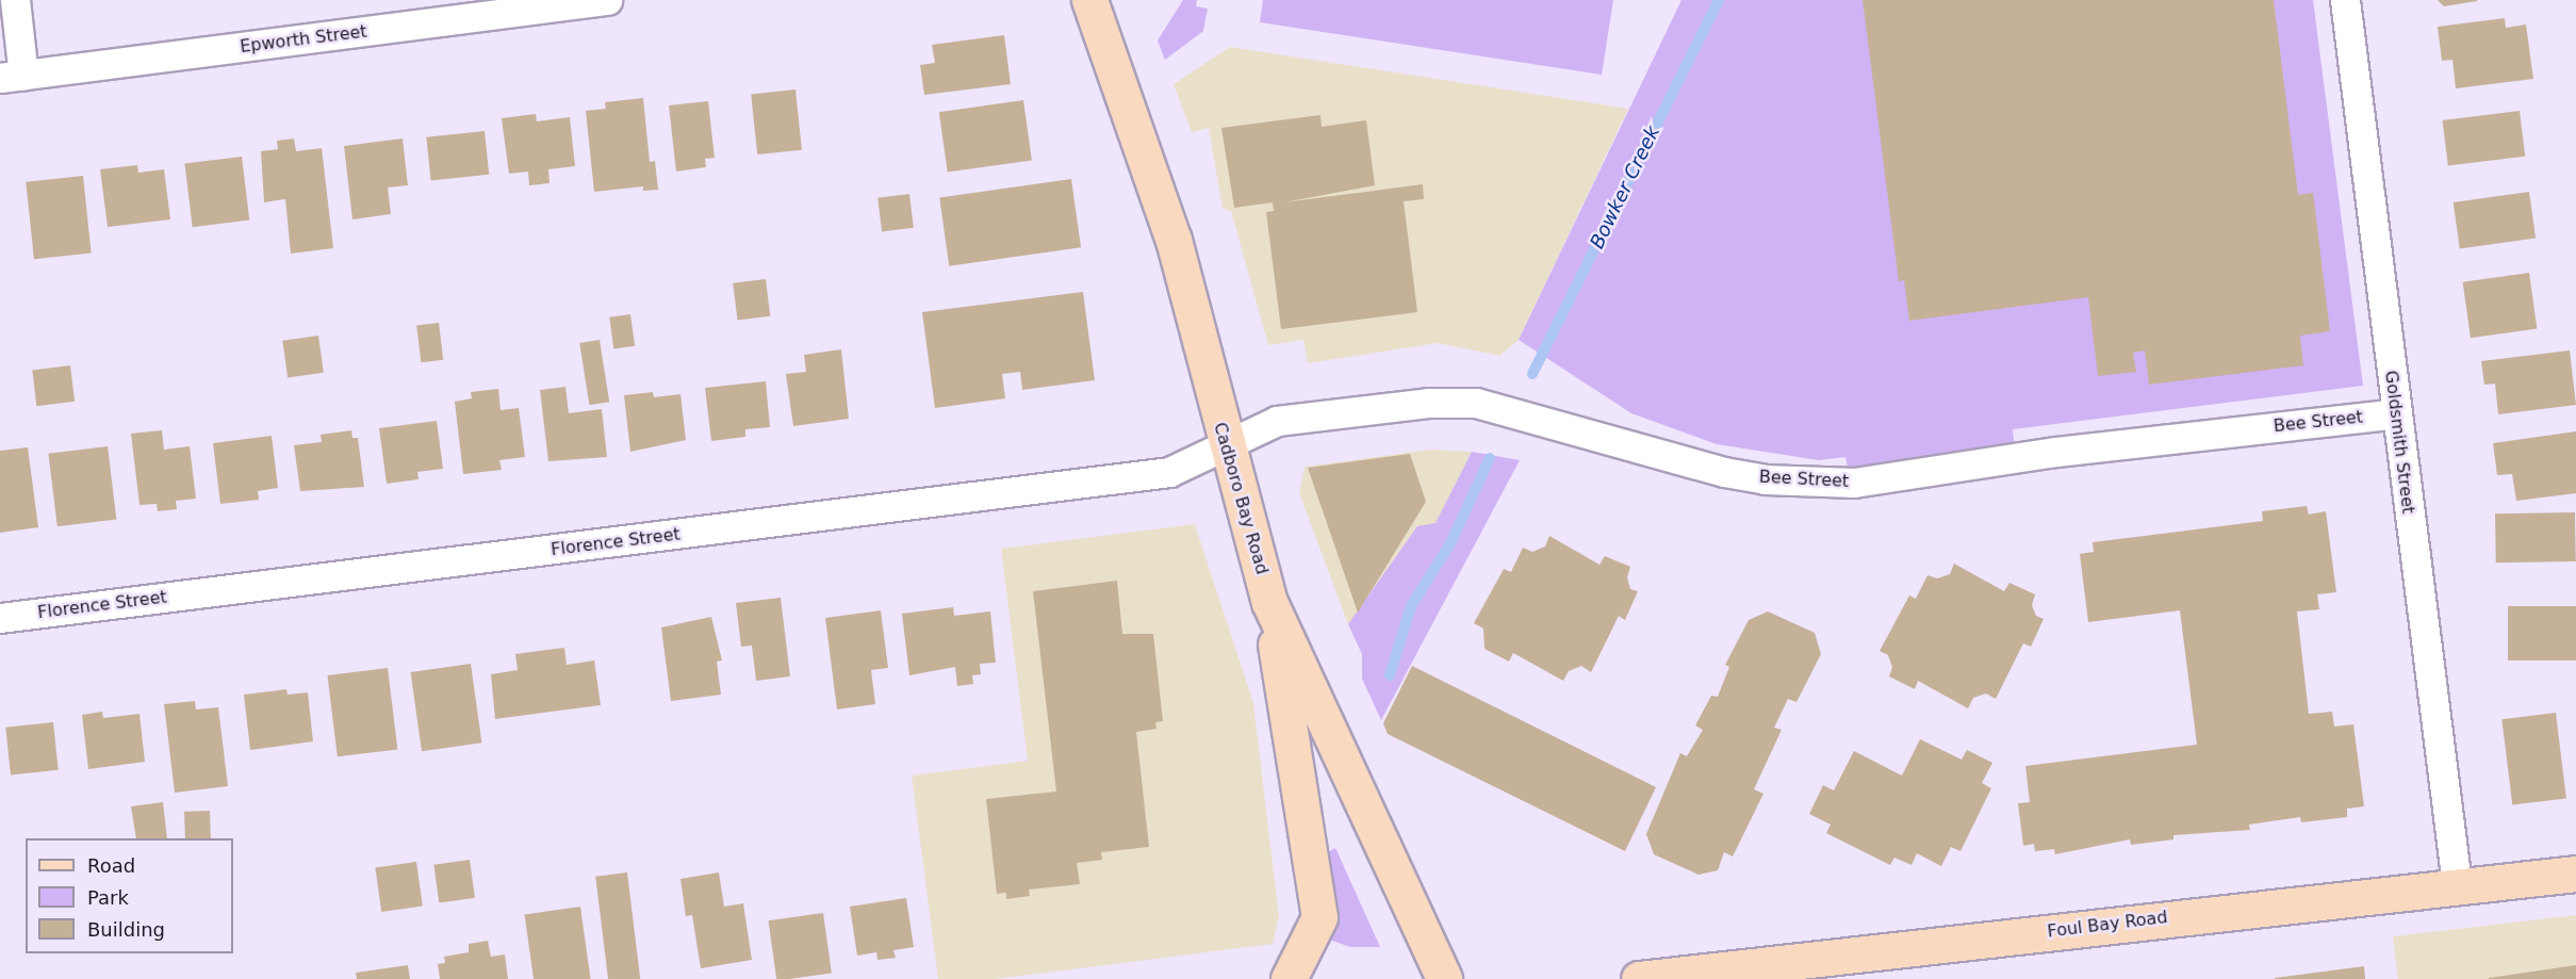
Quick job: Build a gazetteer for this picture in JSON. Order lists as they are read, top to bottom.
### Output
{
  "streets": {
    "main road": ["Cadboro Bay Road", "Foul Bay Road"],
    "street": [
      "Epworth Street",
      "Bee Street",
      "Goldsmith Street",
      "Florence Street"
    ]
  },
  "crossings": [
    ["Bee Street", "Goldsmith Street"],
    ["Bee Street", "Cadboro Bay Road"],
    ["Bee Street", "Florence Street"],
    ["Goldsmith Street", "Foul Bay Road"],
    ["Cadboro Bay Road", "Florence Street"]
  ],
  "water": ["Bowker Creek"],
  "legend": ["Road", "Park", "Building"]
}
